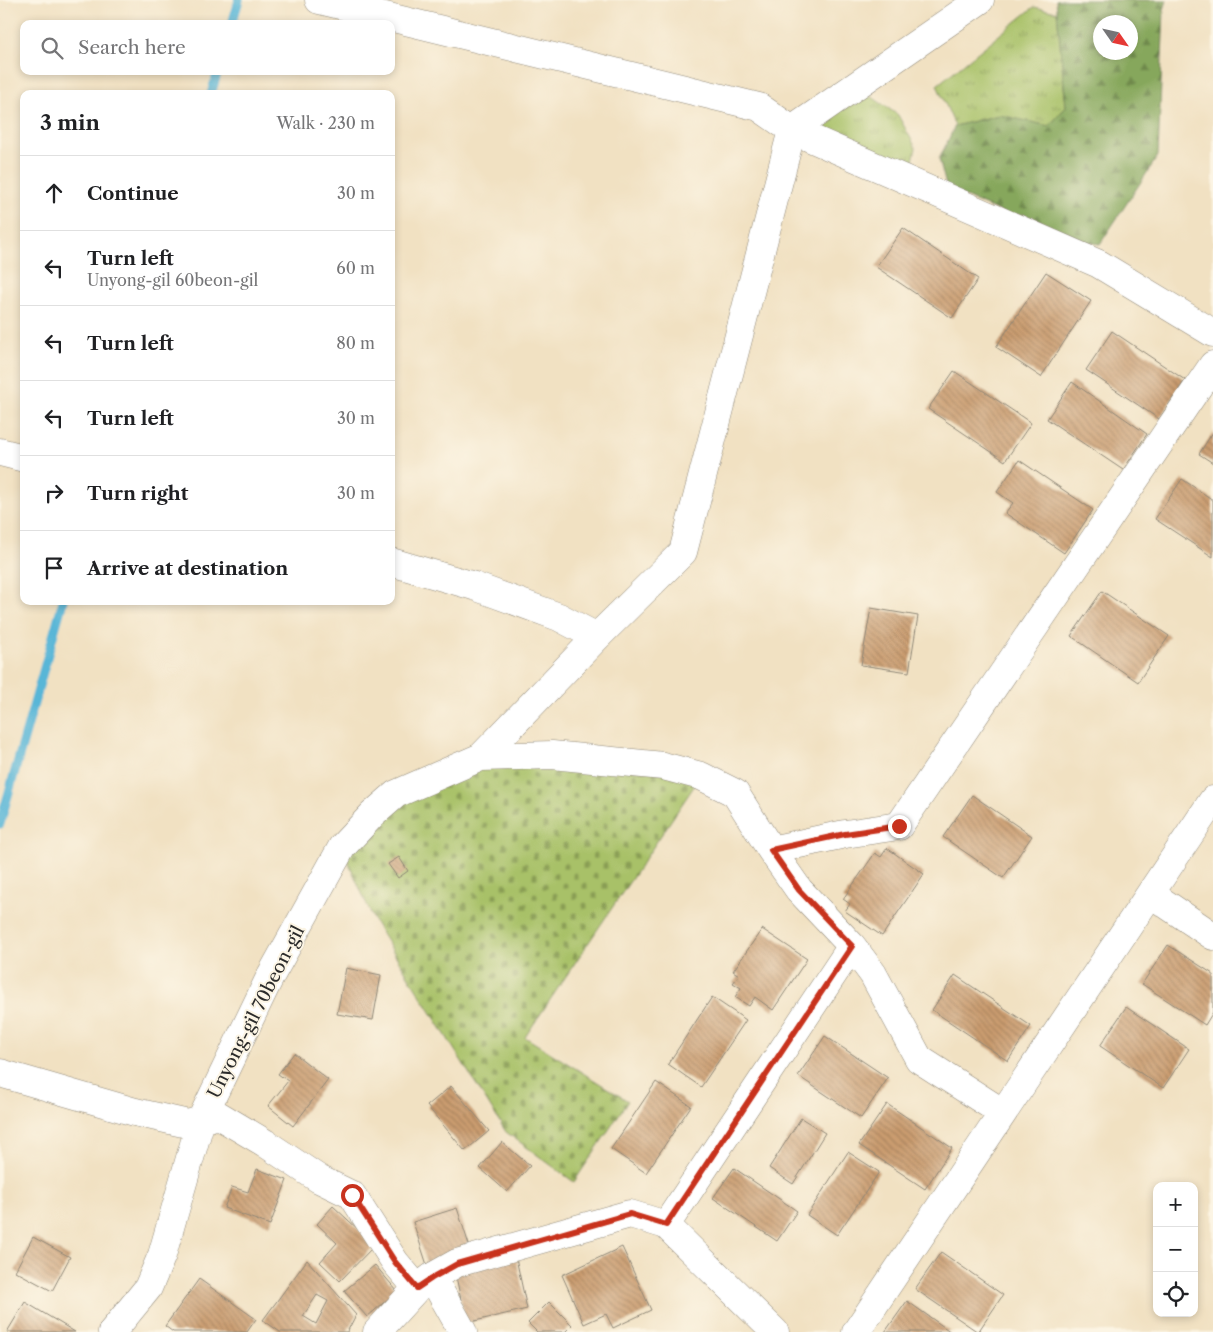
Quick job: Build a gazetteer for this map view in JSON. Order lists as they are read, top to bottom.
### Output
{
  "streets": {
    "street": ["Unyong-gil 70beon-gil"]
  },
  "north": "bottom right",
  "page": {
    "search": "Search here",
    "heading": ["3 min", "Walk · 230 m"],
    "list": [
      ["Continue", "30 m"],
      ["Turn left", "Unyong-gil 60beon-gil", "60 m"],
      ["Turn left", "80 m"],
      ["Turn left", "30 m"],
      ["Turn right", "30 m"],
      "Arrive at destination"
    ],
    "map_buttons": ["+", "−"]
  }
}
